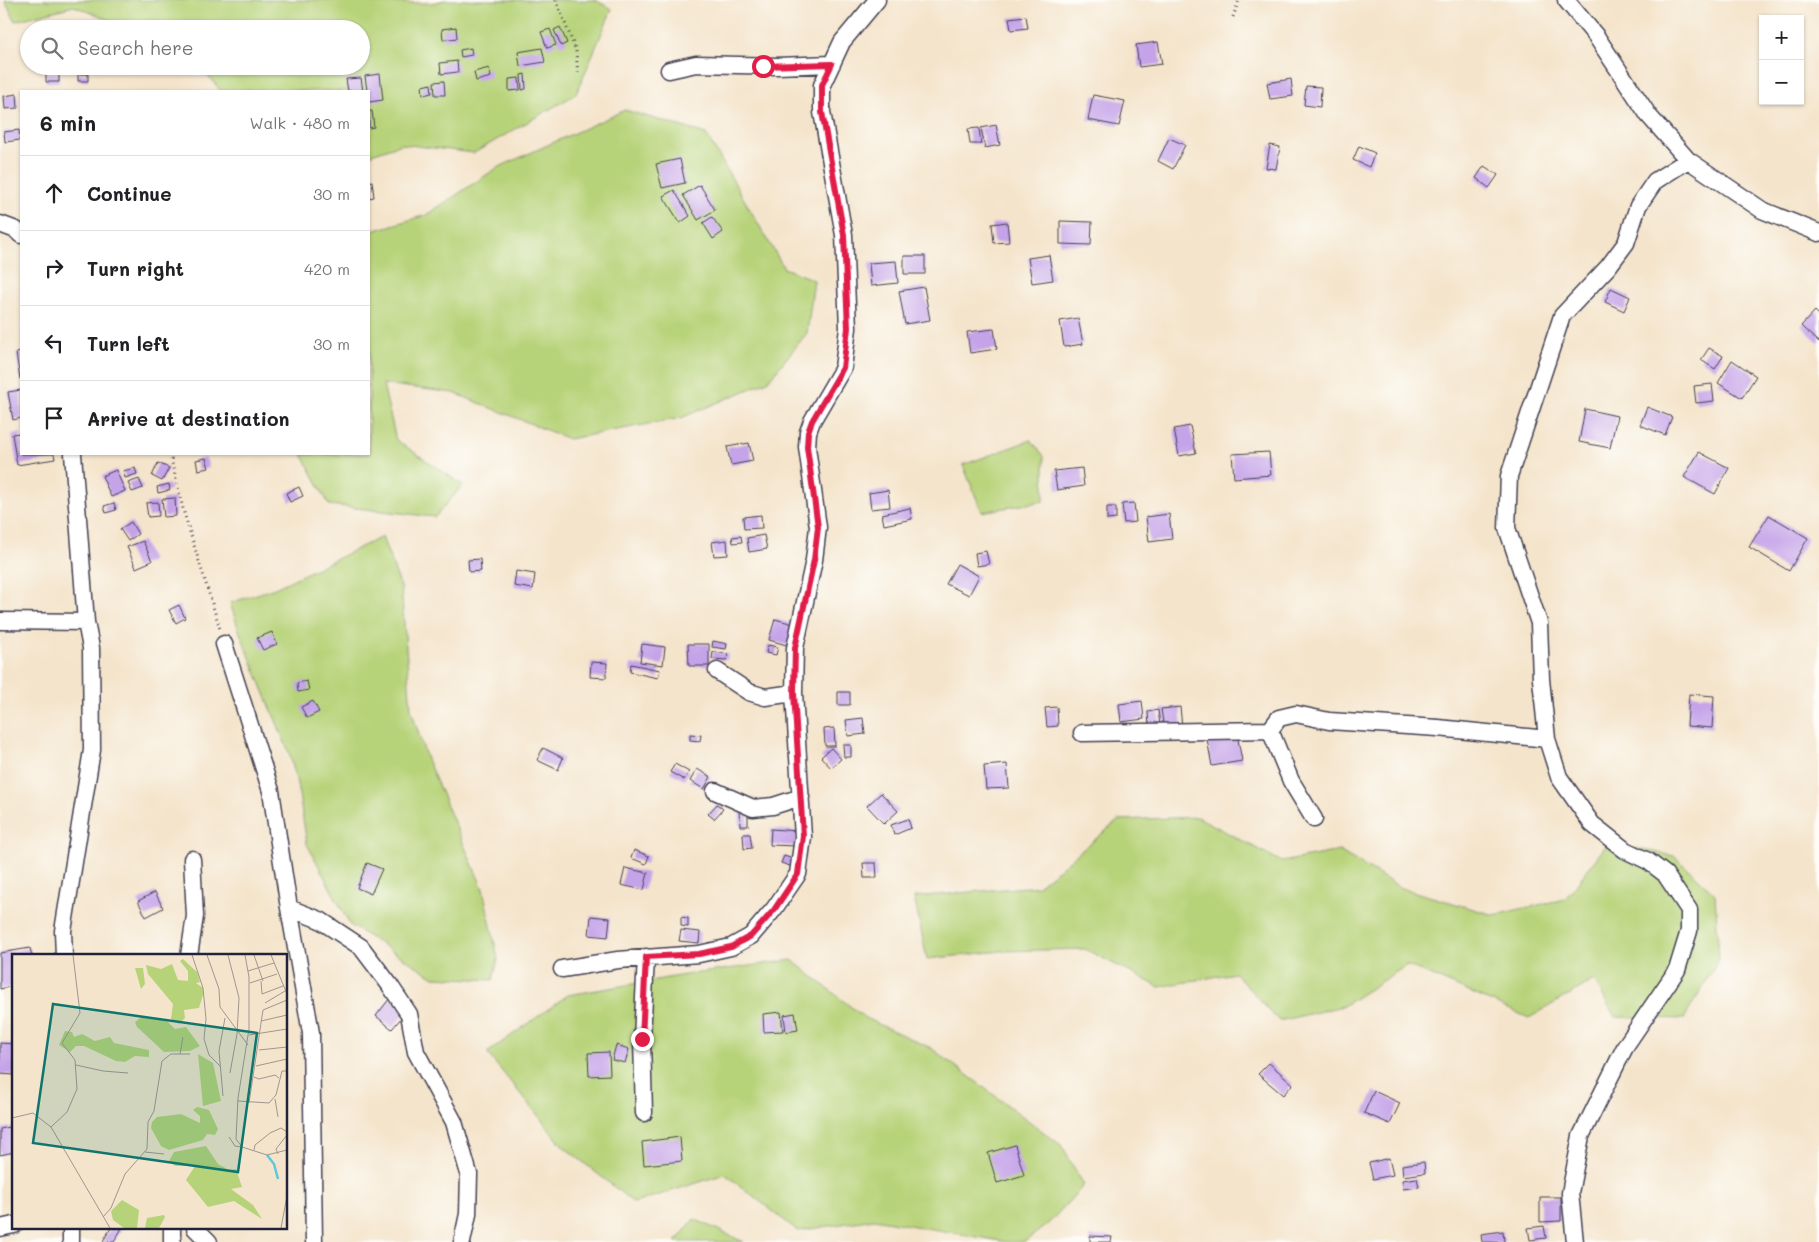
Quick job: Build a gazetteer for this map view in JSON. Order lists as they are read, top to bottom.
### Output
{
  "page": {
    "map_buttons": ["+", "−"],
    "search": "Search here",
    "heading": ["6 min", "Walk · 480 m"],
    "list": [
      ["Continue", "30 m"],
      ["Turn right", "420 m"],
      ["Turn left", "30 m"],
      "Arrive at destination"
    ]
  }
}
